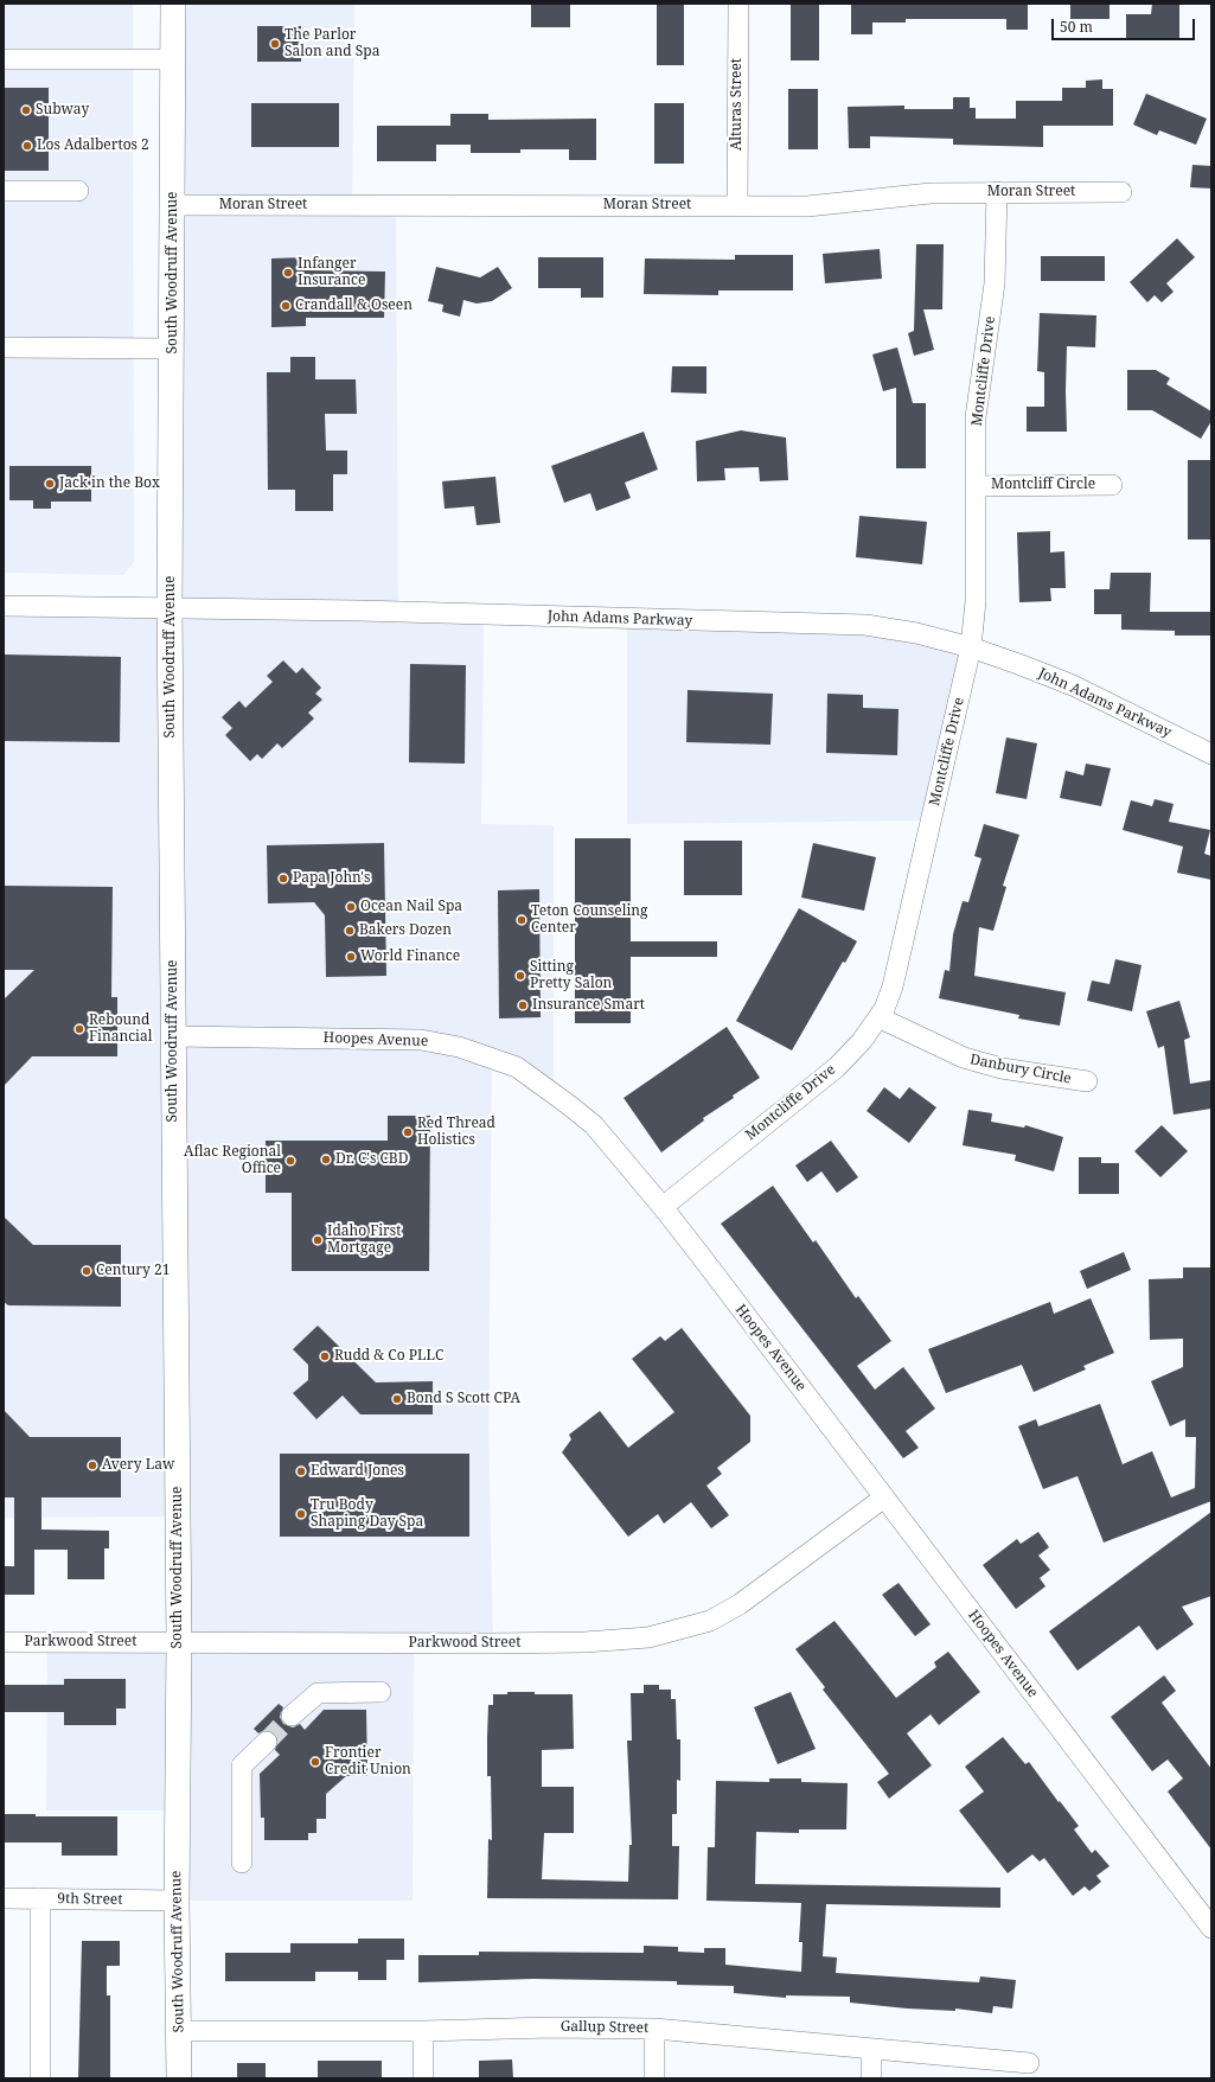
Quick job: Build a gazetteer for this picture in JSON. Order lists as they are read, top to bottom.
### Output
{
  "streets": {
    "main road": ["South Woodruff Avenue"],
    "street": [
      "Alturas Street",
      "Moran Street",
      "Montcliffe Drive",
      "Montcliff Circle",
      "John Adams Parkway",
      "Hoopes Avenue",
      "Danbury Circle",
      "Parkwood Street",
      "9th Street",
      "Gallup Street"
    ]
  },
  "crossings": [
    ["Alturas Street", "Moran Street"],
    ["Moran Street", "South Woodruff Avenue"],
    ["Moran Street", "Montcliffe Drive"],
    ["South Woodruff Avenue", "John Adams Parkway"],
    ["South Woodruff Avenue", "Hoopes Avenue"],
    ["South Woodruff Avenue", "Parkwood Street"],
    ["South Woodruff Avenue", "9th Street"],
    ["South Woodruff Avenue", "Gallup Street"],
    ["Montcliffe Drive", "Montcliff Circle"],
    ["Montcliffe Drive", "John Adams Parkway"],
    ["Montcliffe Drive", "Hoopes Avenue"],
    ["Montcliffe Drive", "Danbury Circle"],
    ["Hoopes Avenue", "Parkwood Street"]
  ],
  "places": [
    "The Parlor Salon and Spa",
    "Subway",
    "Los Adalbertos 2",
    "Infanger Insurance",
    "Crandall & Oseen",
    "Jack in the Box",
    "Papa John's",
    "Ocean Nail Spa",
    "Teton Counseling Center",
    "Bakers Dozen",
    "World Finance",
    "Sitting Pretty Salon",
    "Insurance Smart",
    "Rebound Financial",
    "Red Thread Holistics",
    "Dr. C's CBD",
    "Aflac Regional Office",
    "Idaho First Mortgage",
    "Century 21",
    "Rudd & Co PLLC",
    "Bond S Scott CPA",
    "Avery Law",
    "Edward Jones",
    "Tru Body Shaping Day Spa",
    "Frontier Credit Union"
  ],
  "scale_bar": "50 m"
}
